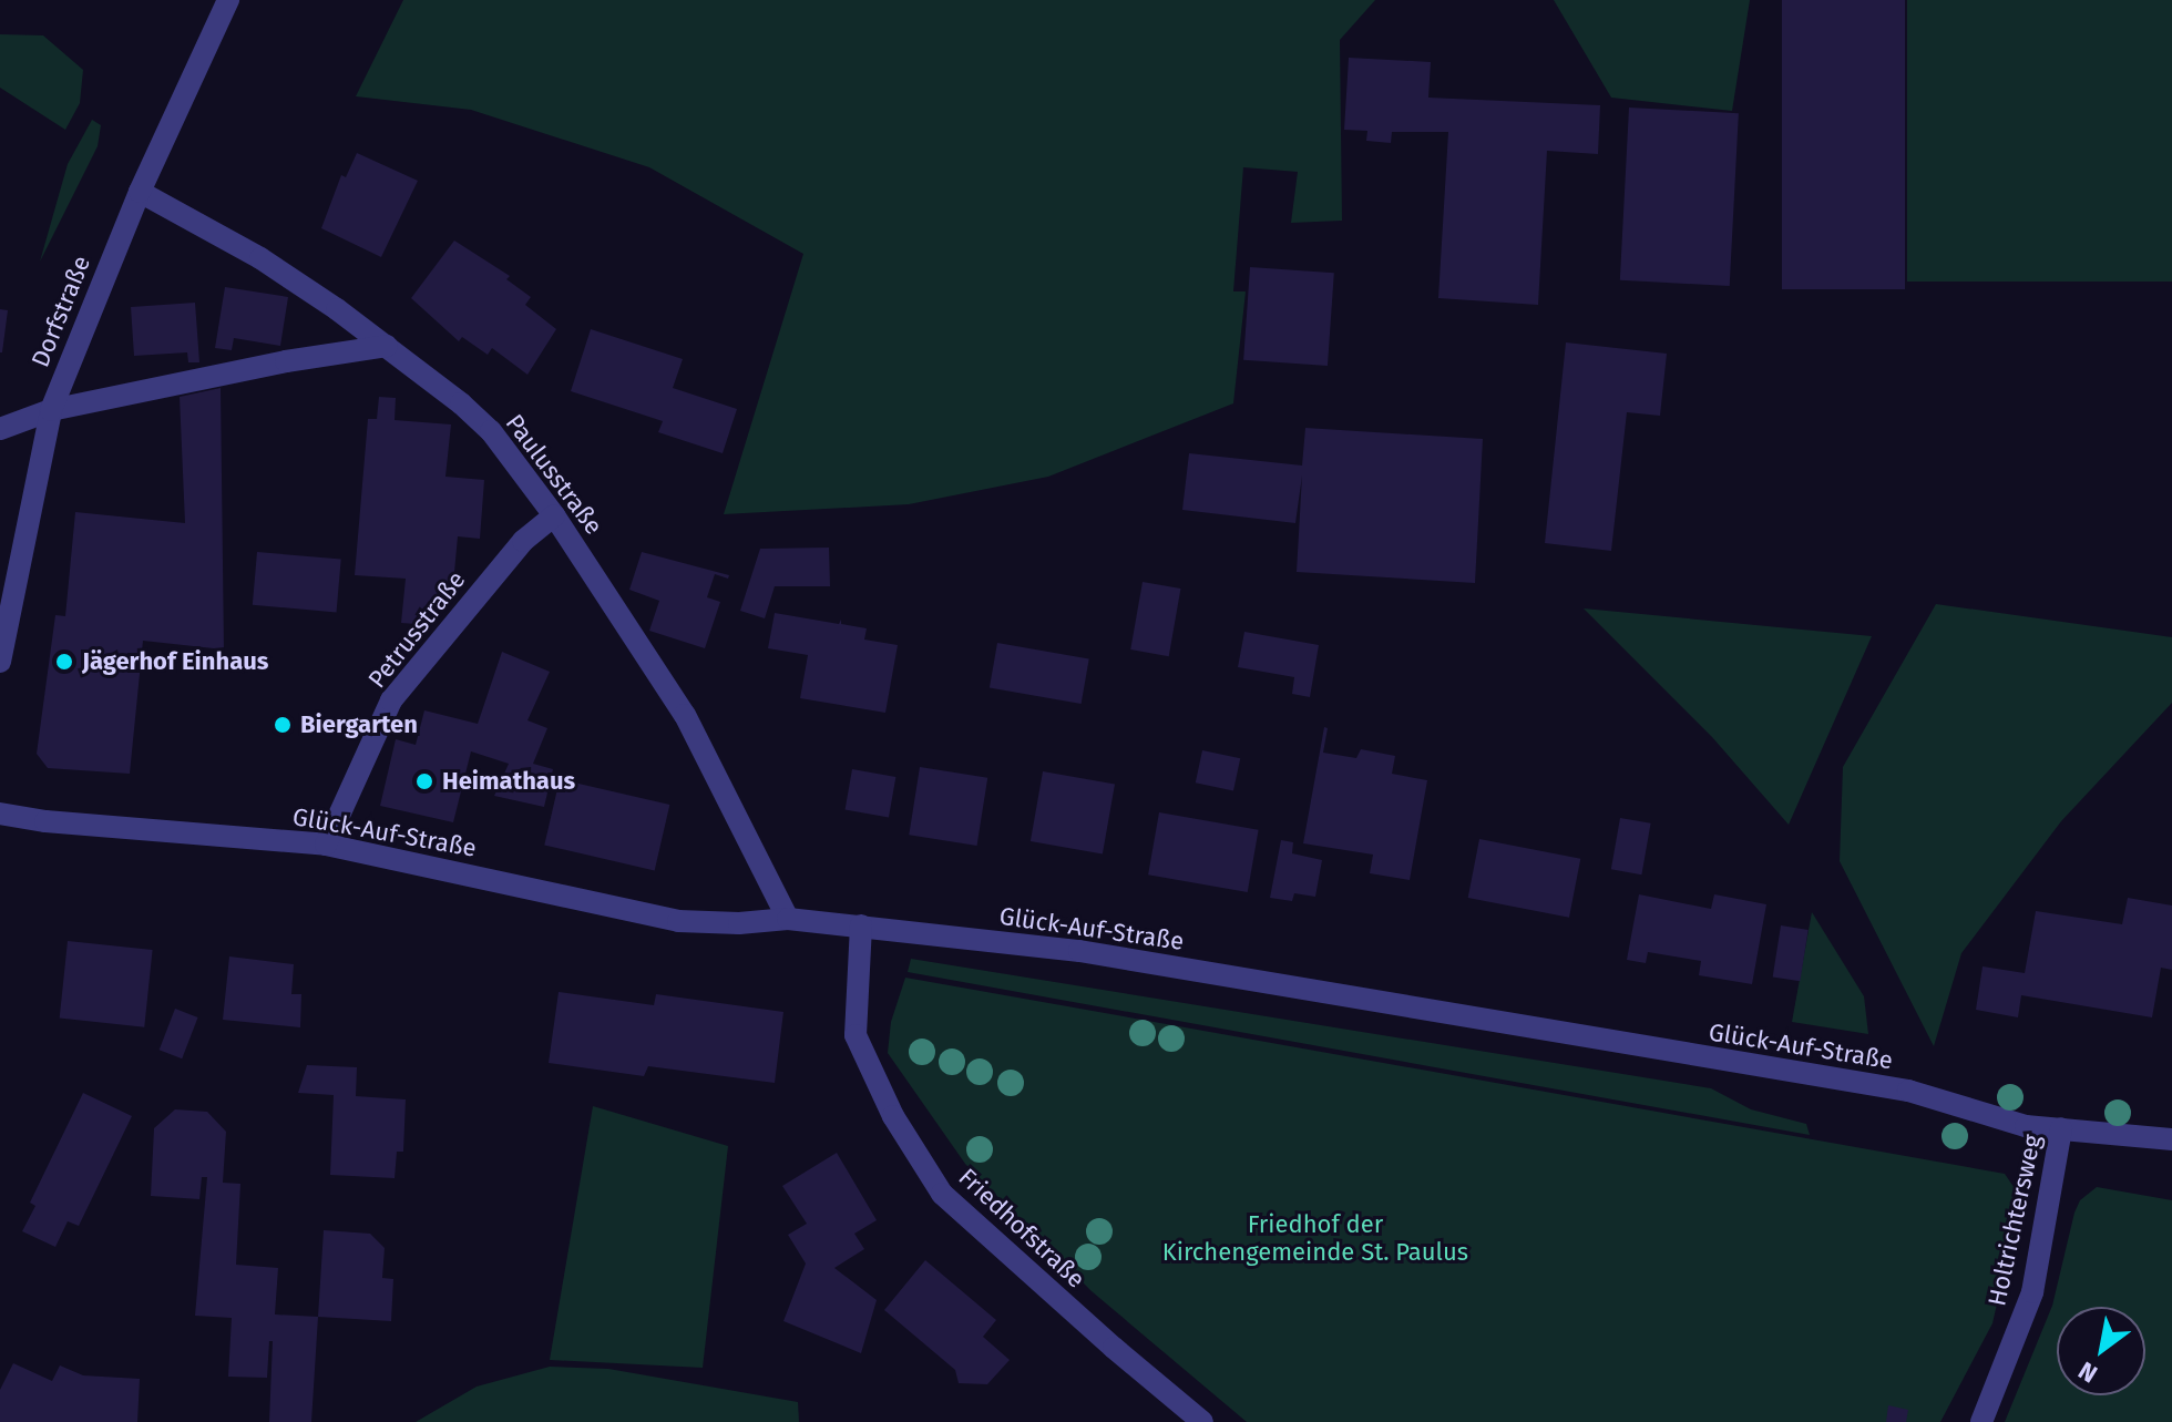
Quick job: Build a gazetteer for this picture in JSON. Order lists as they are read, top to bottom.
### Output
{
  "streets": {
    "street": [
      "Dorfstraße",
      "Paulusstraße",
      "Petrusstraße",
      "Glück-Auf-Straße",
      "Holtrichtersweg",
      "Friedhofstraße"
    ]
  },
  "crossings": [
    ["Dorfstraße", "Paulusstraße"],
    ["Paulusstraße", "Petrusstraße"],
    ["Paulusstraße", "Glück-Auf-Straße"],
    ["Petrusstraße", "Glück-Auf-Straße"],
    ["Glück-Auf-Straße", "Holtrichtersweg"],
    ["Glück-Auf-Straße", "Friedhofstraße"]
  ],
  "parks": ["Friedhof der Kirchengemeinde St. Paulus"],
  "places": ["Jägerhof Einhaus", "Biergarten", "Heimathaus"],
  "north": "bottom left"
}
